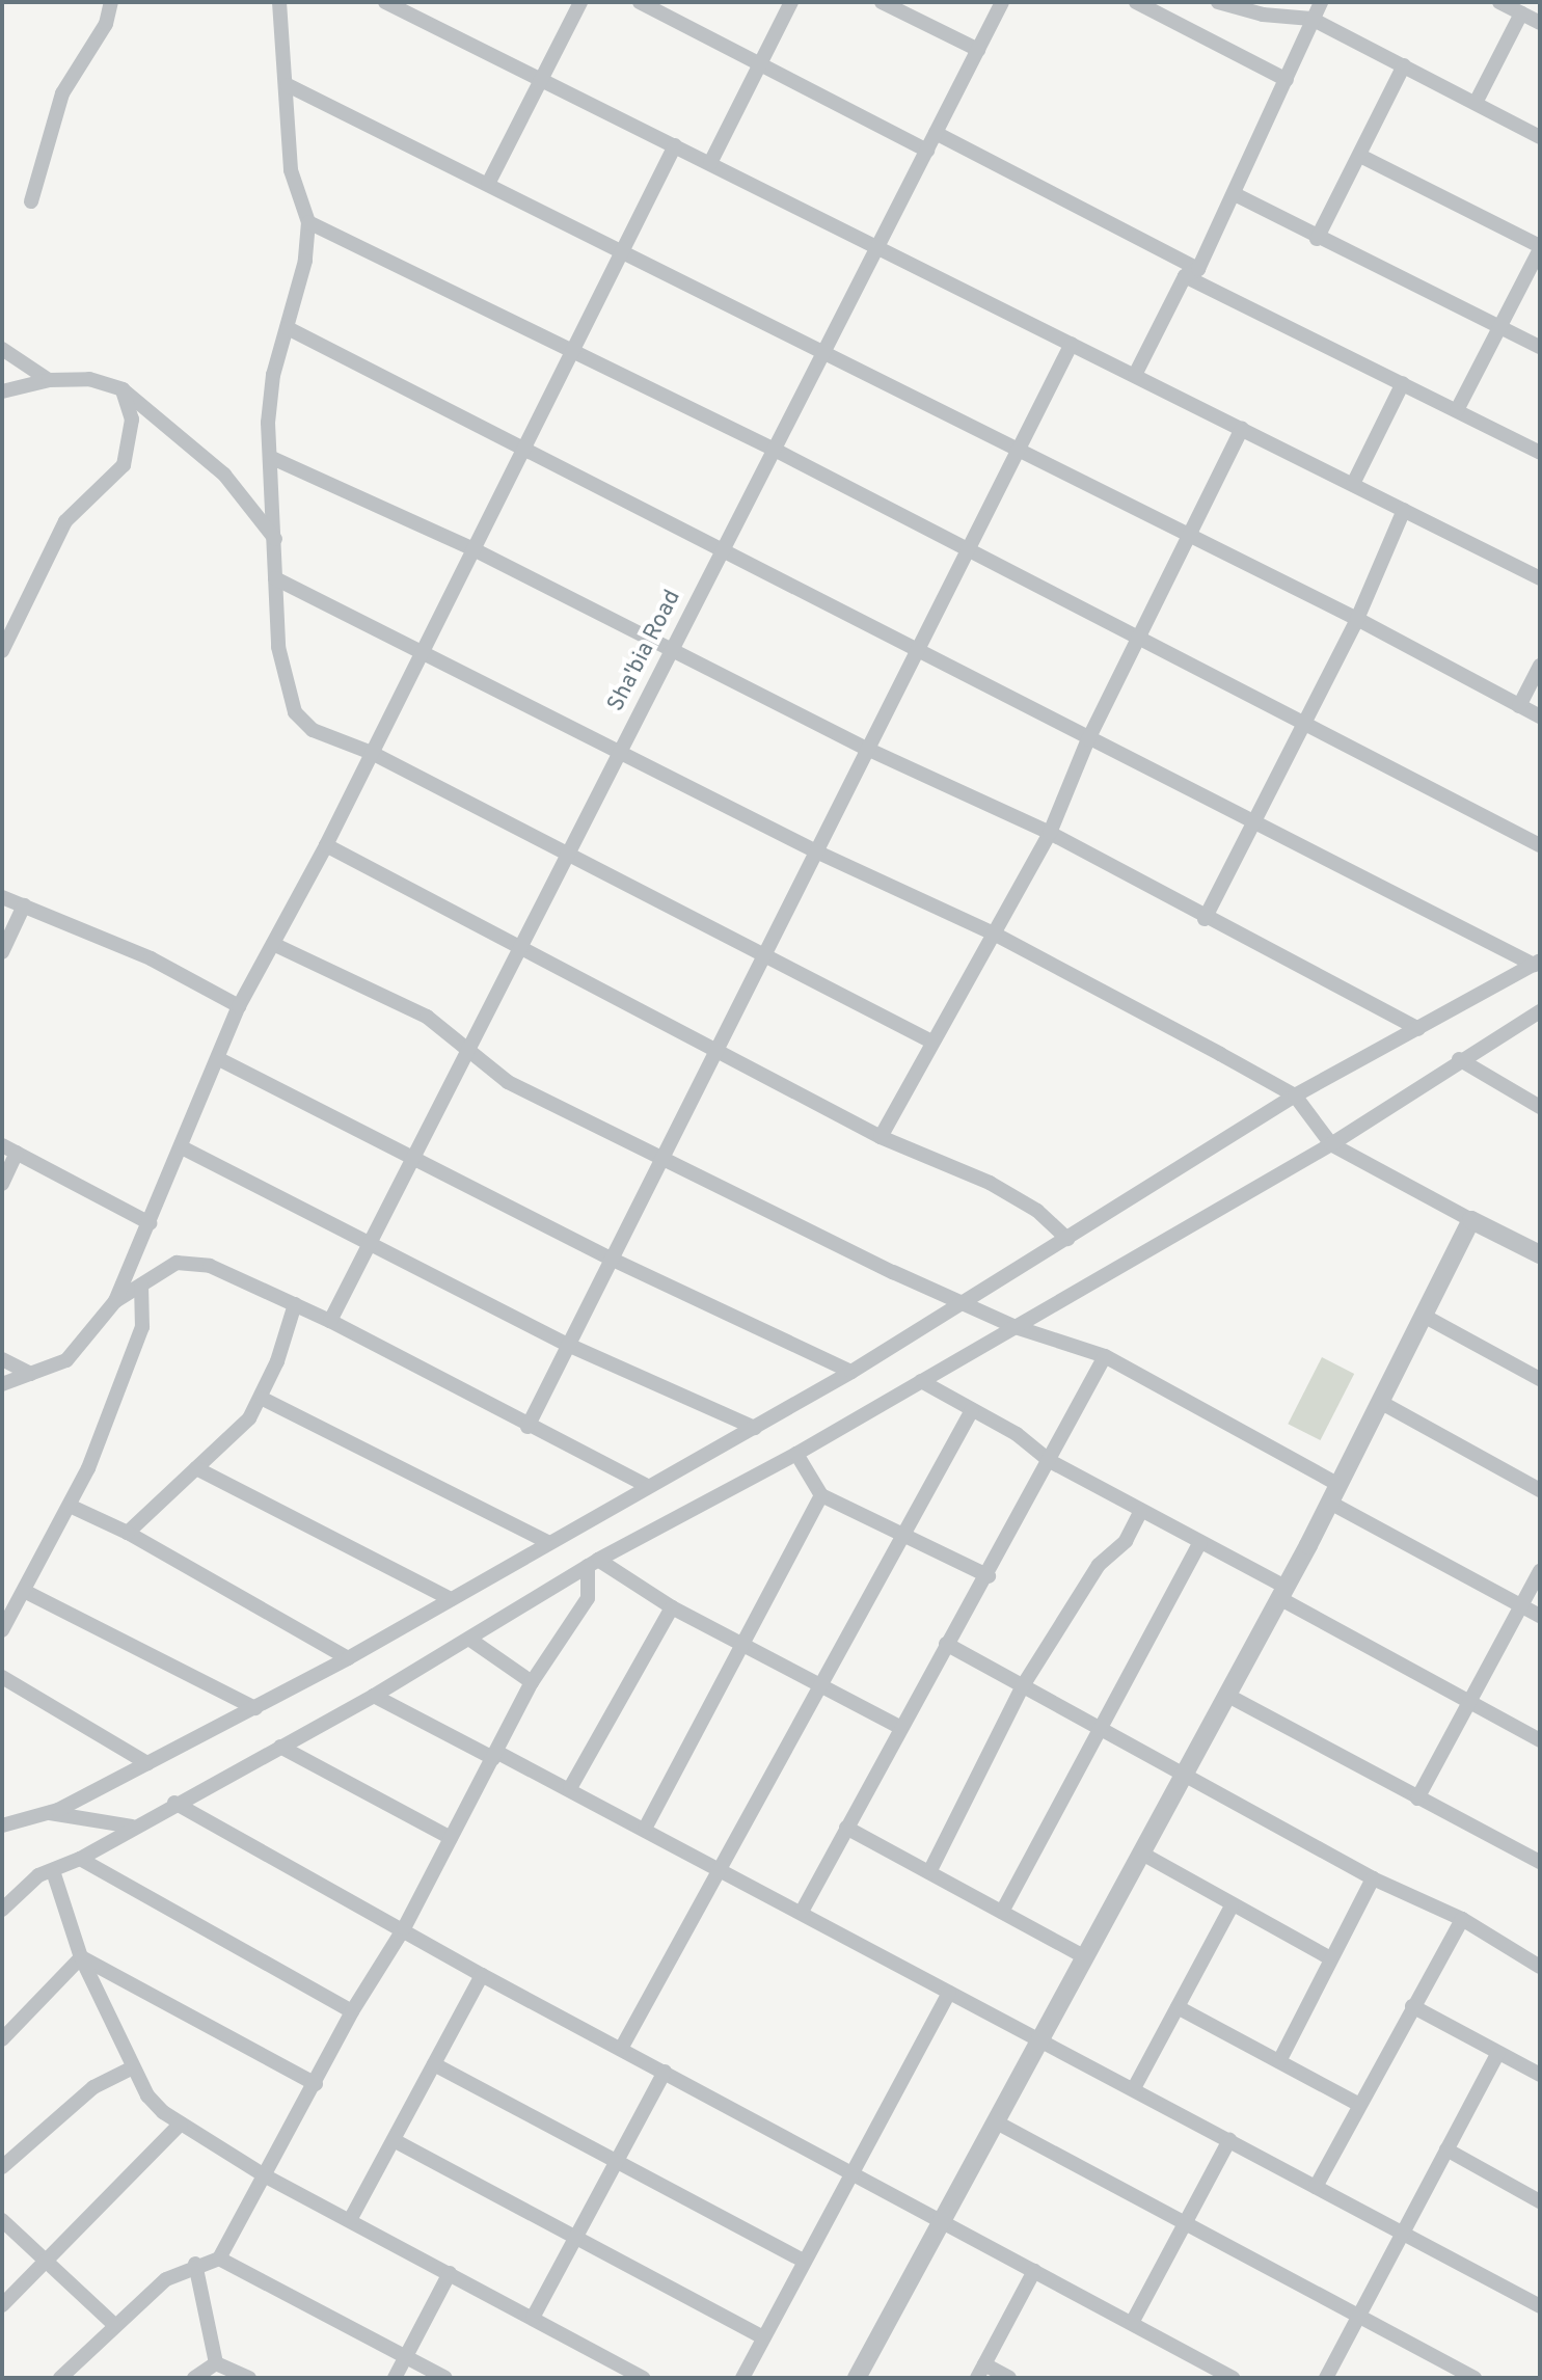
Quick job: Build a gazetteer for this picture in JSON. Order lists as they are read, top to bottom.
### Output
{
  "streets": {
    "street": ["Sha'bia Road"]
  }
}
